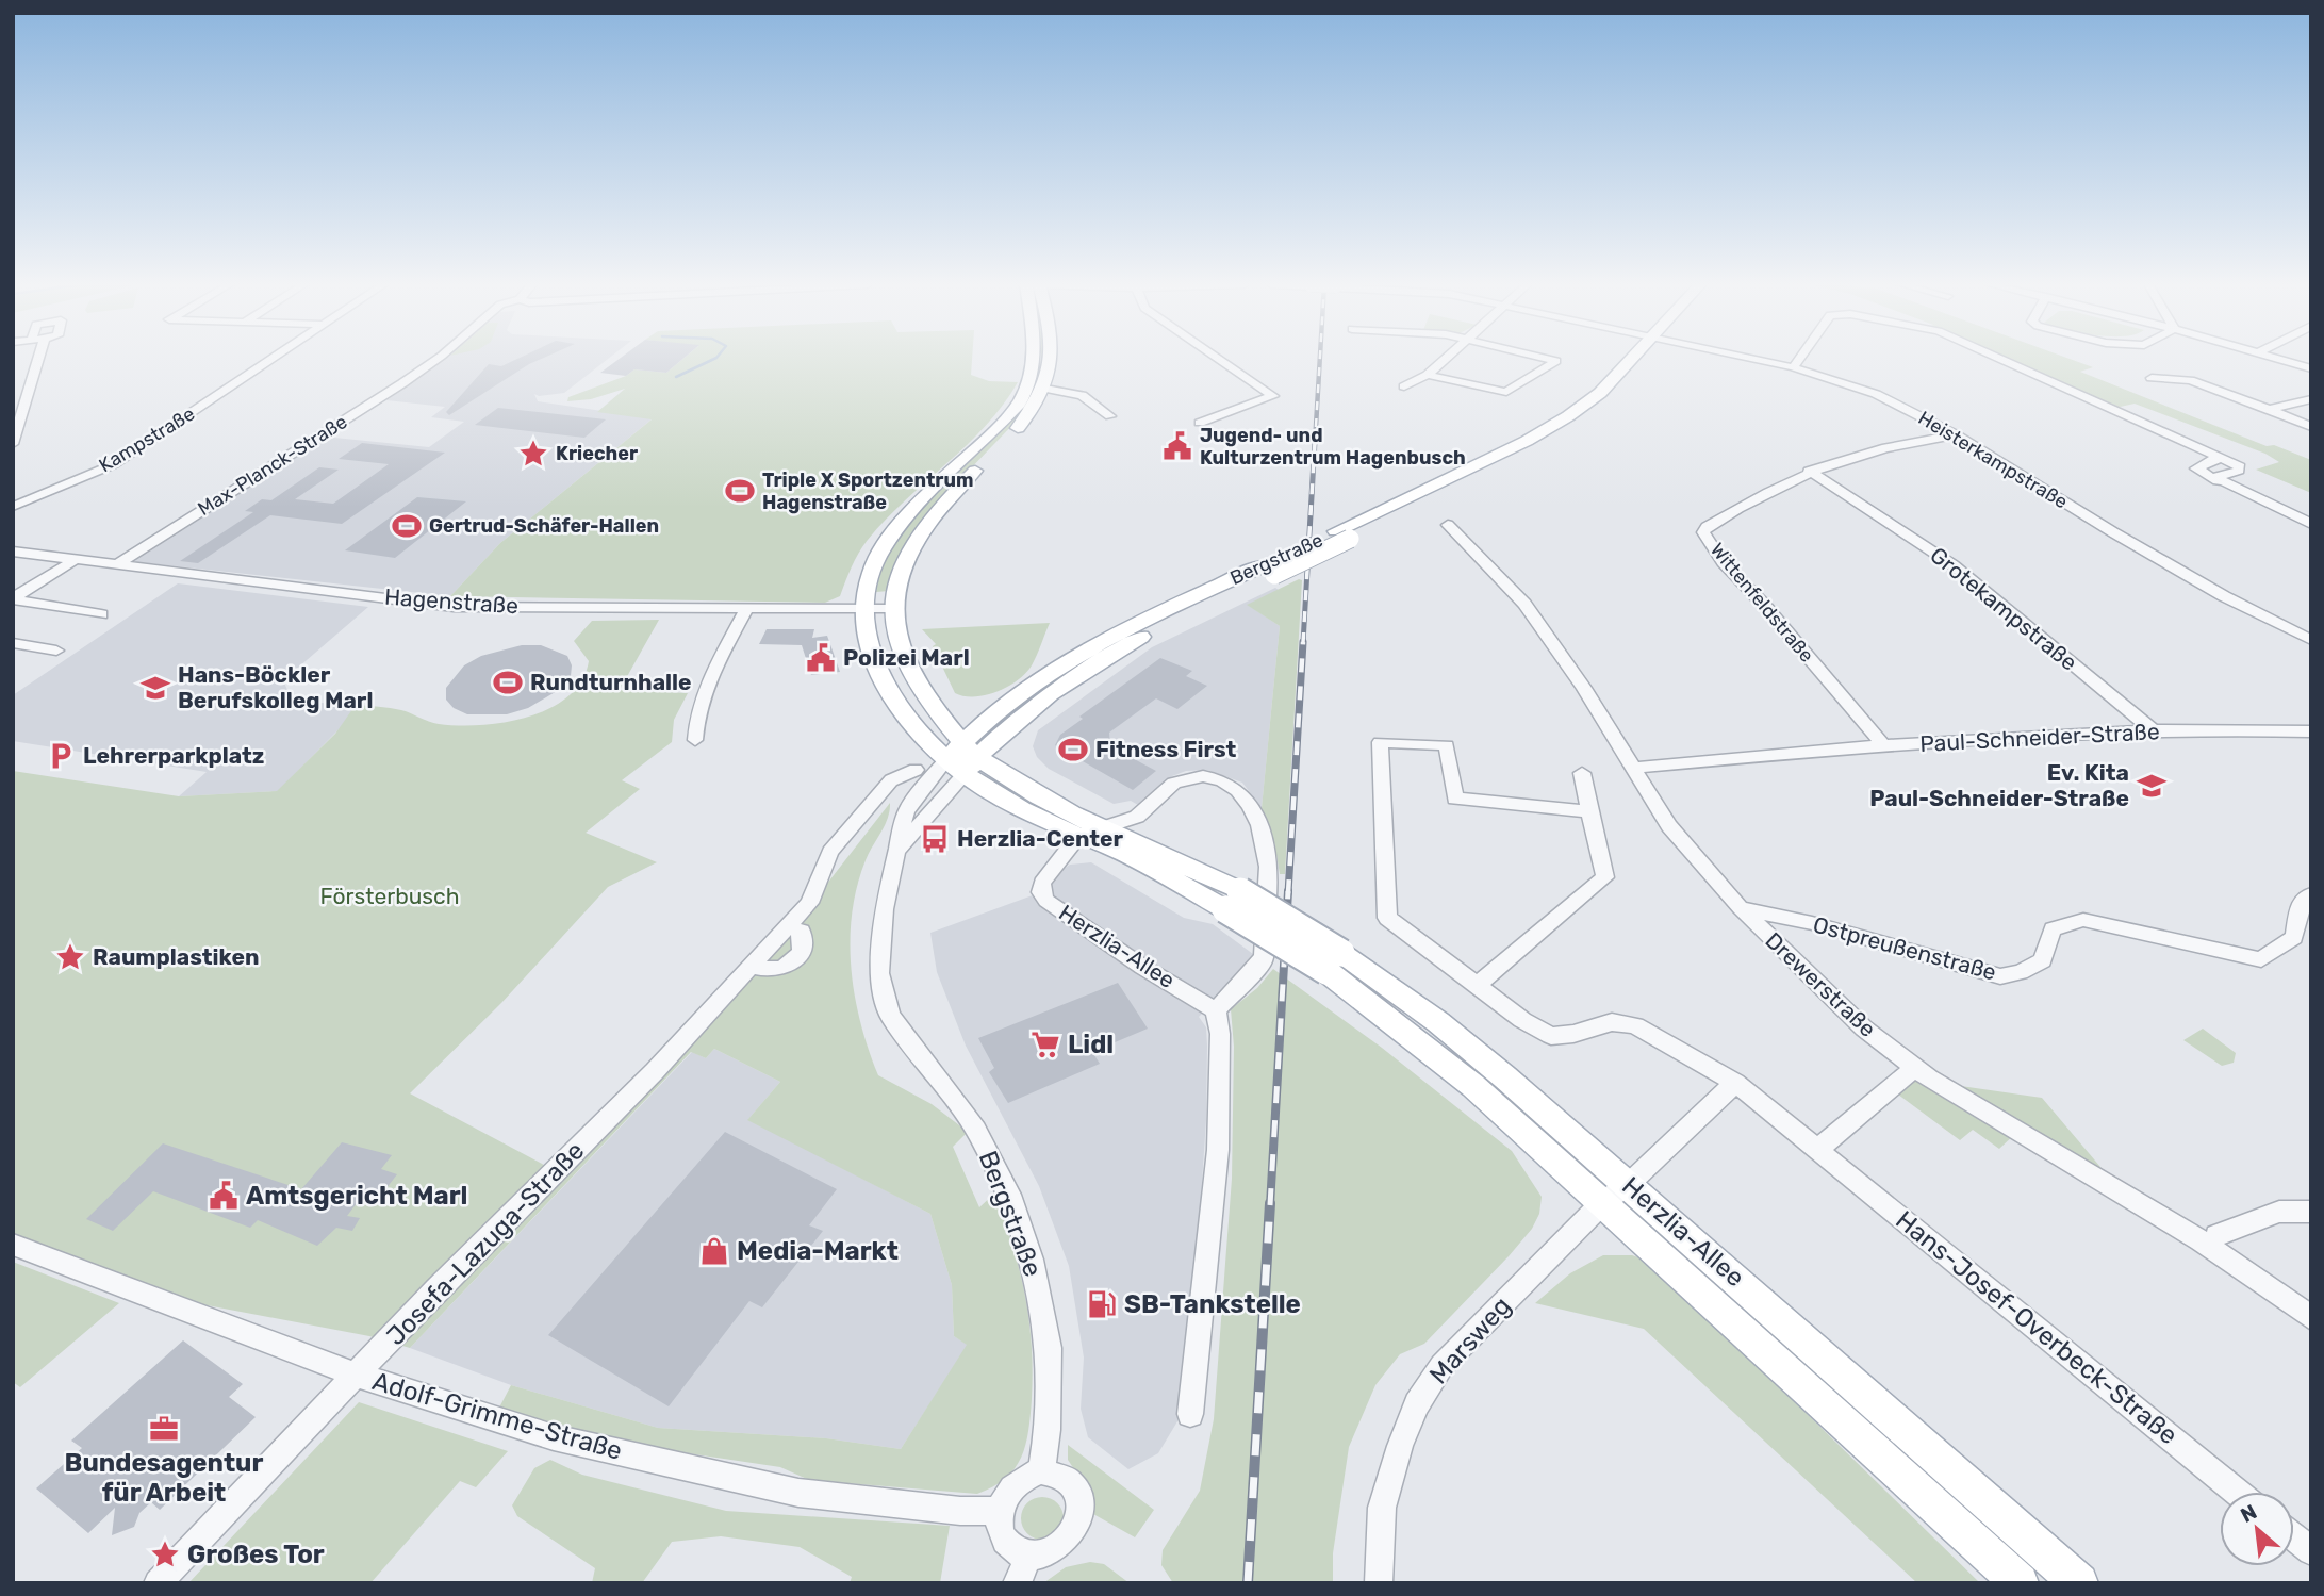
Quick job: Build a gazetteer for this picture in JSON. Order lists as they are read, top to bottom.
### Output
{
  "streets": {
    "main road": ["Bergstraße", "Herzlia-Allee"],
    "street": [
      "Kampstraße",
      "Heisterkampstraße",
      "Max-Planck-Straße",
      "Hagenstraße",
      "Wittenfeldstraße",
      "Grotekampstraße",
      "Paul-Schneider-Straße",
      "Ostpreußenstraße",
      "Drewerstraße",
      "Josefa-Lazuga-Straße",
      "Hans-Josef-Overbeck-Straße",
      "Marsweg",
      "Adolf-Grimme-Straße"
    ]
  },
  "crossings": [
    ["Heisterkampstraße", "Wittenfeldstraße"],
    ["Max-Planck-Straße", "Hagenstraße"],
    ["Bergstraße", "Herzlia-Allee"],
    ["Bergstraße", "Adolf-Grimme-Straße"],
    ["Hagenstraße", "Herzlia-Allee"],
    ["Wittenfeldstraße", "Grotekampstraße"],
    ["Wittenfeldstraße", "Paul-Schneider-Straße"],
    ["Grotekampstraße", "Paul-Schneider-Straße"],
    ["Paul-Schneider-Straße", "Drewerstraße"],
    ["Herzlia-Allee", "Marsweg"],
    ["Ostpreußenstraße", "Drewerstraße"],
    ["Josefa-Lazuga-Straße", "Adolf-Grimme-Straße"]
  ],
  "parks": ["Försterbusch"],
  "places": {
    "public building": ["Jugend- und Kulturzentrum Hagenbusch", "Polizei Marl", "Amtsgericht Marl"],
    "place": ["Kriecher", "Raumplastiken", "Großes Tor"],
    "sports": [
      "Triple X Sportzentrum Hagenstraße",
      "Gertrud-Schäfer-Hallen",
      "Rundturnhalle",
      "Fitness First"
    ],
    "school or university": ["Hans-Böckler Berufskolleg Marl", "Ev. Kita Paul-Schneider-Straße"],
    "parking": ["Lehrerparkplatz"],
    "bus stop": ["Herzlia-Center"],
    "supermarket": ["Lidl"],
    "shop": ["Media-Markt"],
    "fuel station": ["SB-Tankstelle"],
    "office": ["Bundesagentur für Arbeit"]
  },
  "north": "top left"
}
